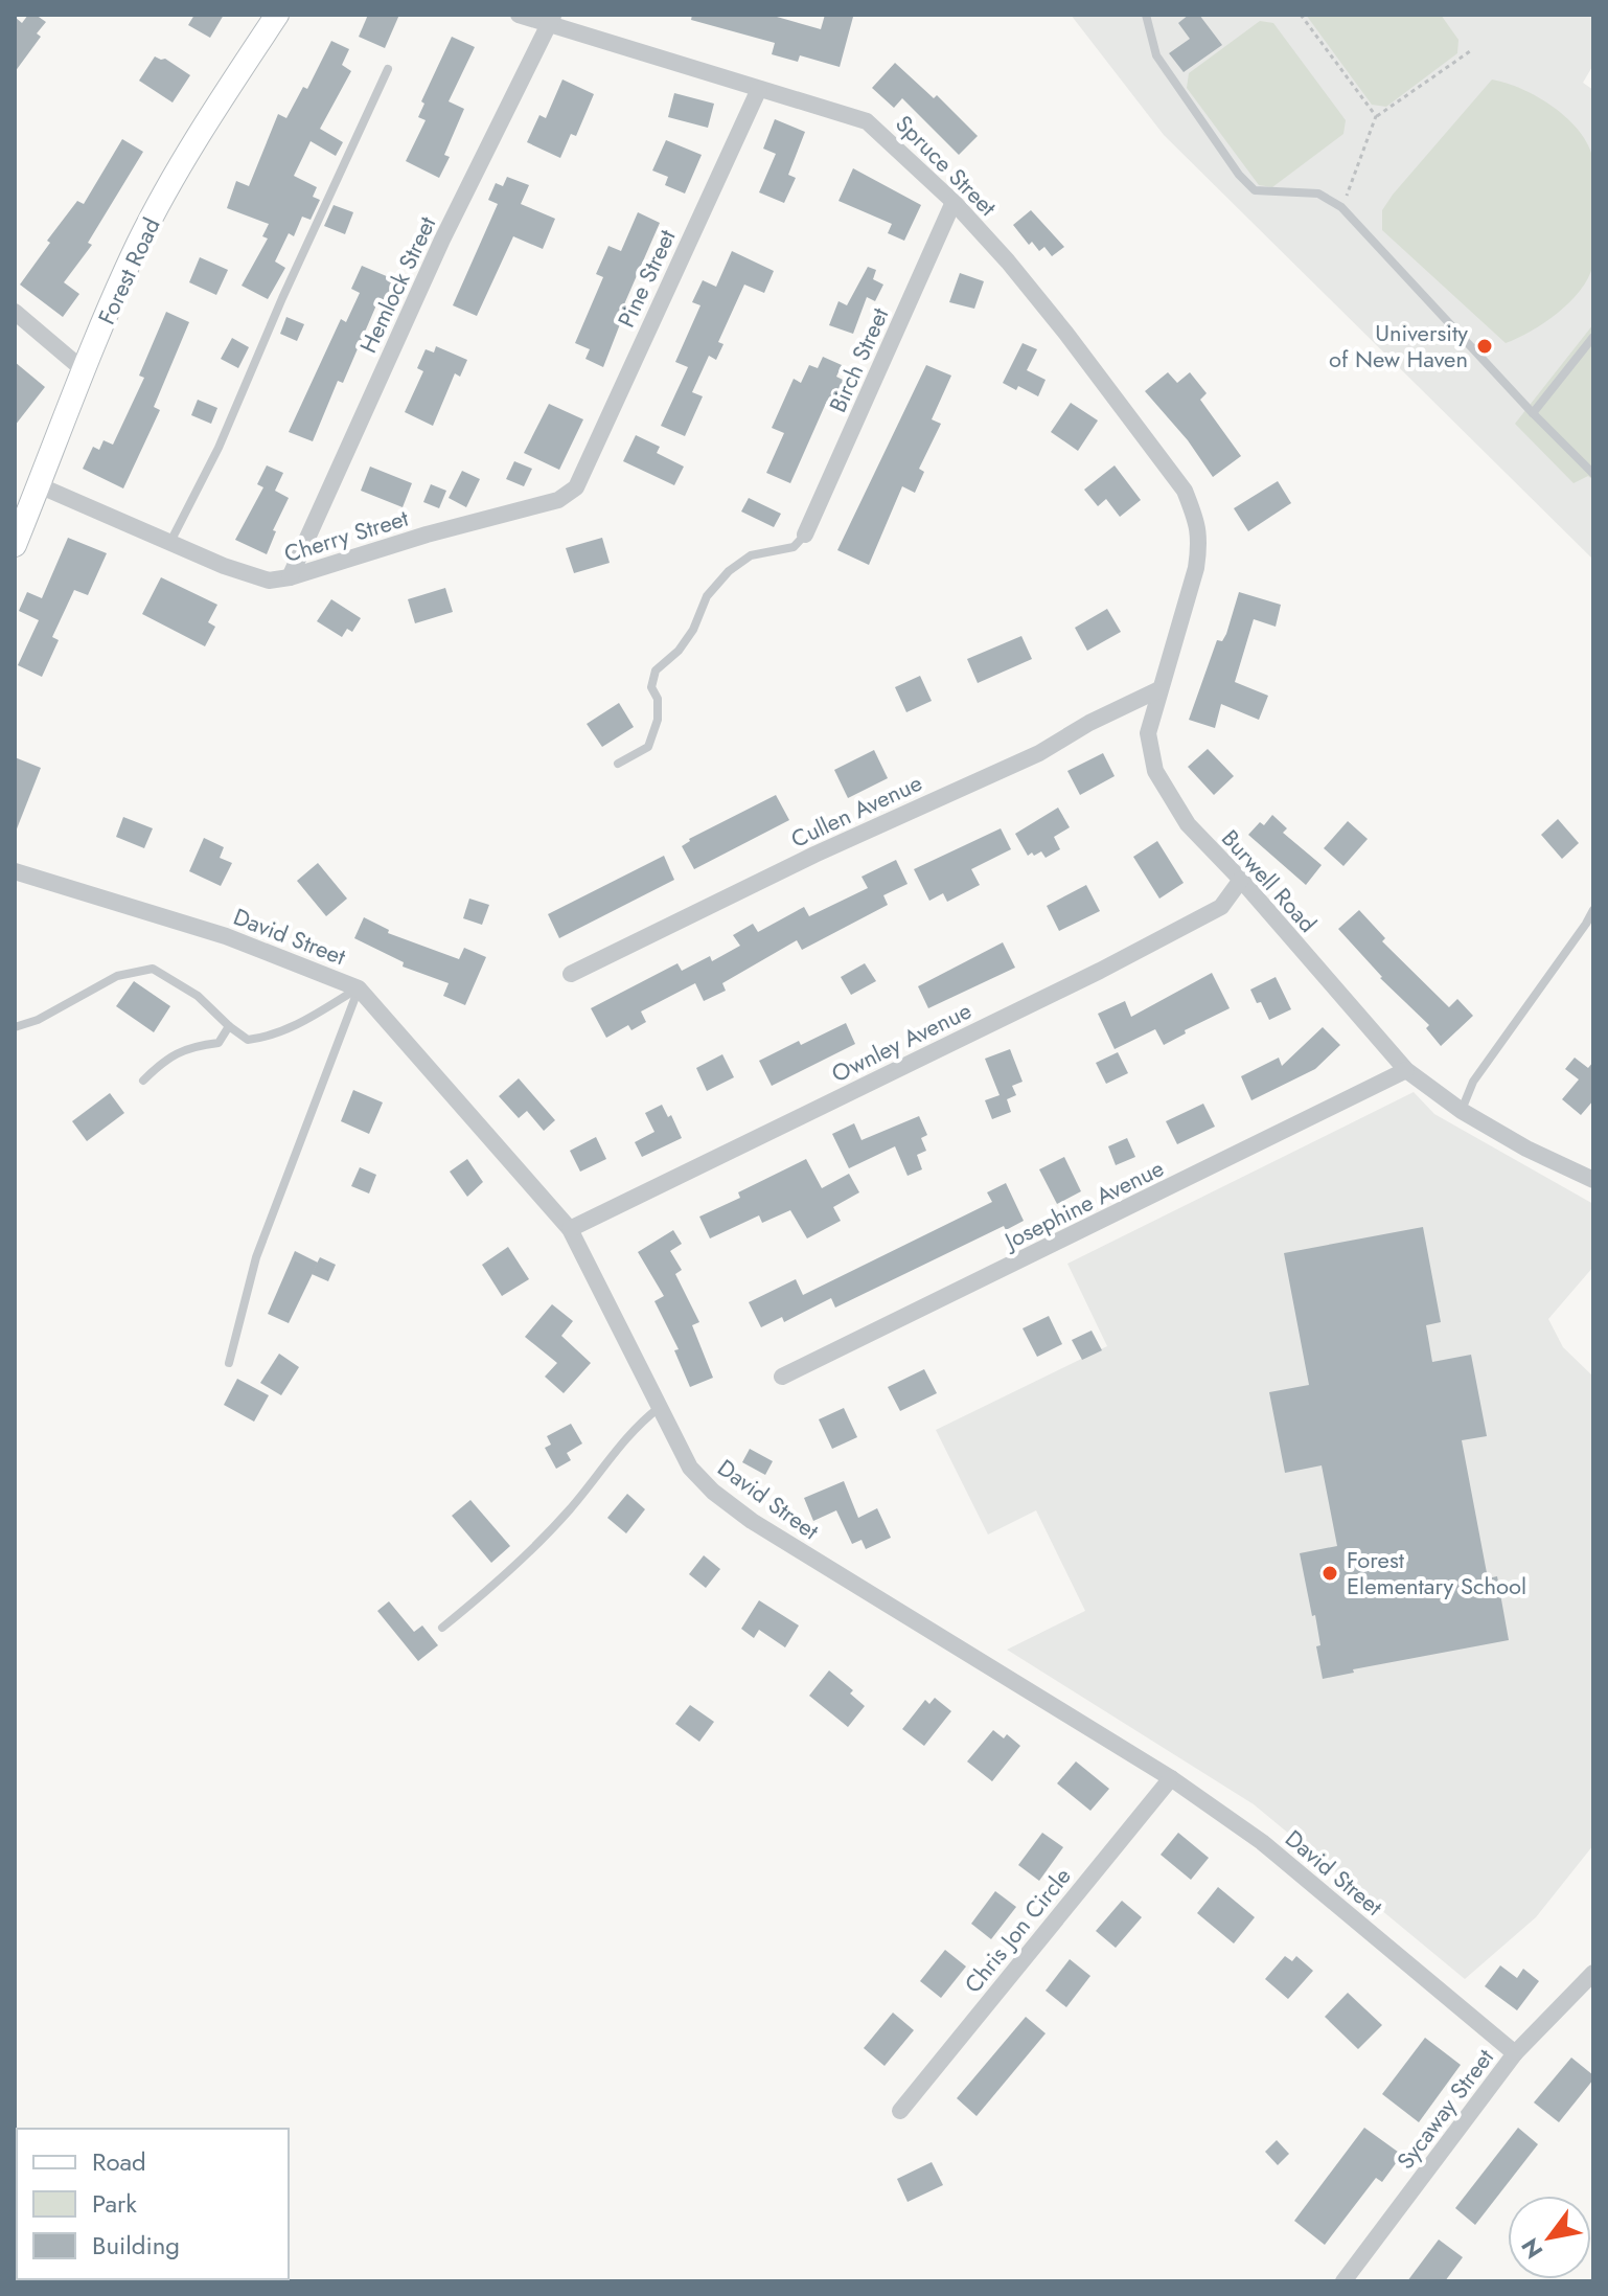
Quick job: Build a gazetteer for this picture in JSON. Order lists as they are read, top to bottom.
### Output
{
  "streets": {
    "main road": ["Forest Road"],
    "street": [
      "Spruce Street",
      "Pine Street",
      "Hemlock Street",
      "Birch Street",
      "Cherry Street",
      "Cullen Avenue",
      "Burwell Road",
      "David Street",
      "Ownley Avenue",
      "Josephine Avenue",
      "Chris Jon Circle",
      "Sycaway Street"
    ]
  },
  "crossings": [
    ["Spruce Street", "Pine Street"],
    ["Spruce Street", "Hemlock Street"],
    ["Spruce Street", "Birch Street"],
    ["Spruce Street", "Burwell Road"],
    ["Forest Road", "Cherry Street"],
    ["Pine Street", "Cherry Street"],
    ["Hemlock Street", "Cherry Street"],
    ["Cullen Avenue", "Burwell Road"],
    ["Burwell Road", "Ownley Avenue"],
    ["Burwell Road", "Josephine Avenue"],
    ["David Street", "Ownley Avenue"],
    ["David Street", "Chris Jon Circle"],
    ["David Street", "Sycaway Street"]
  ],
  "places": ["University of New Haven", "Forest Elementary School"],
  "legend": ["Road", "Park", "Building"],
  "north": "bottom left"
}
